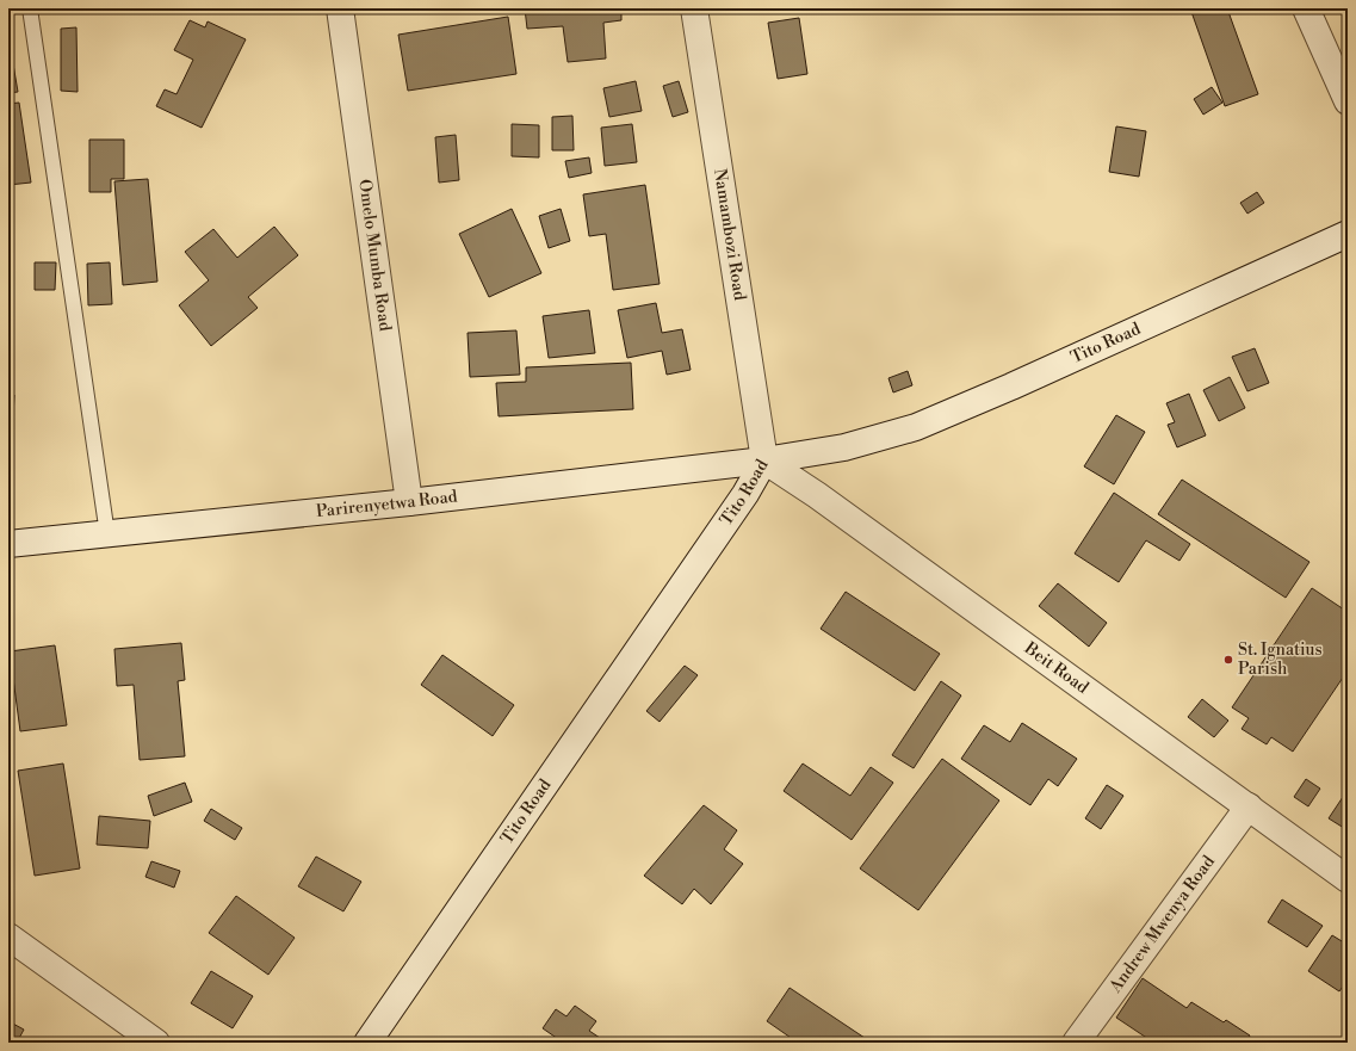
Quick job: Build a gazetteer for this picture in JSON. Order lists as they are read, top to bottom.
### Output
{
  "streets": {
    "street": [
      "Namambozi Road",
      "Omelo Mumba Road",
      "Tito Road",
      "Parirenyetwa Road",
      "Beit Road",
      "Andrew Mwenya Road"
    ]
  },
  "crossings": [
    ["Namambozi Road", "Tito Road"],
    ["Namambozi Road", "Parirenyetwa Road"],
    ["Namambozi Road", "Beit Road"],
    ["Omelo Mumba Road", "Parirenyetwa Road"],
    ["Tito Road", "Parirenyetwa Road"],
    ["Tito Road", "Beit Road"],
    ["Parirenyetwa Road", "Beit Road"],
    ["Beit Road", "Andrew Mwenya Road"]
  ],
  "places": ["St. Ignatius Parish"]
}
